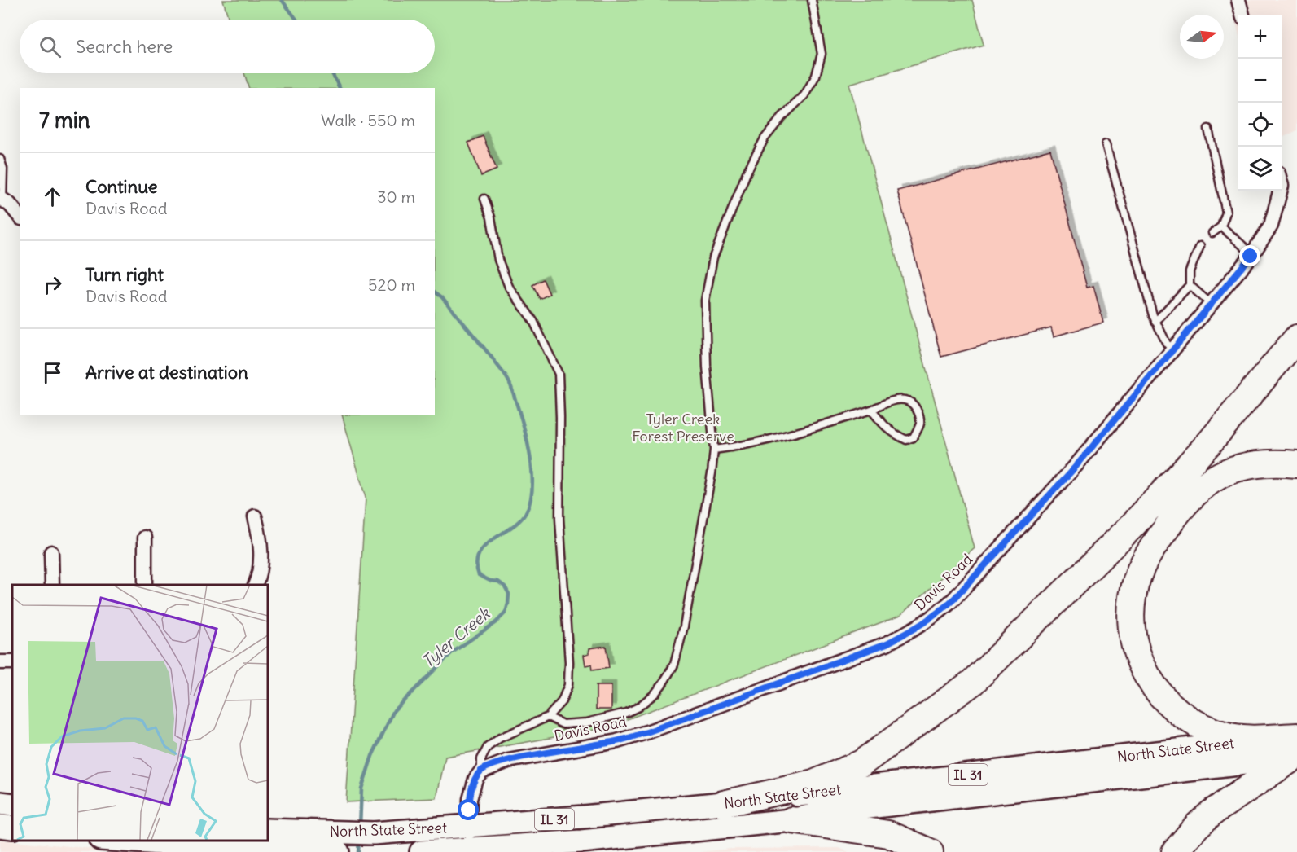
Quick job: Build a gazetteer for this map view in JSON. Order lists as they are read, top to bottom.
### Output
{
  "streets": {
    "main road": ["North State Street", "IL 31"],
    "street": ["Davis Road"]
  },
  "water": ["Tyler Creek"],
  "parks": ["Tyler Creek Forest Preserve"],
  "north": "right",
  "page": {
    "map_buttons": ["+", "−"],
    "search": "Search here",
    "heading": ["7 min", "Walk · 550 m"],
    "list": [
      ["Continue", "Davis Road", "30 m"],
      ["Turn right", "Davis Road", "520 m"],
      "Arrive at destination"
    ]
  }
}
